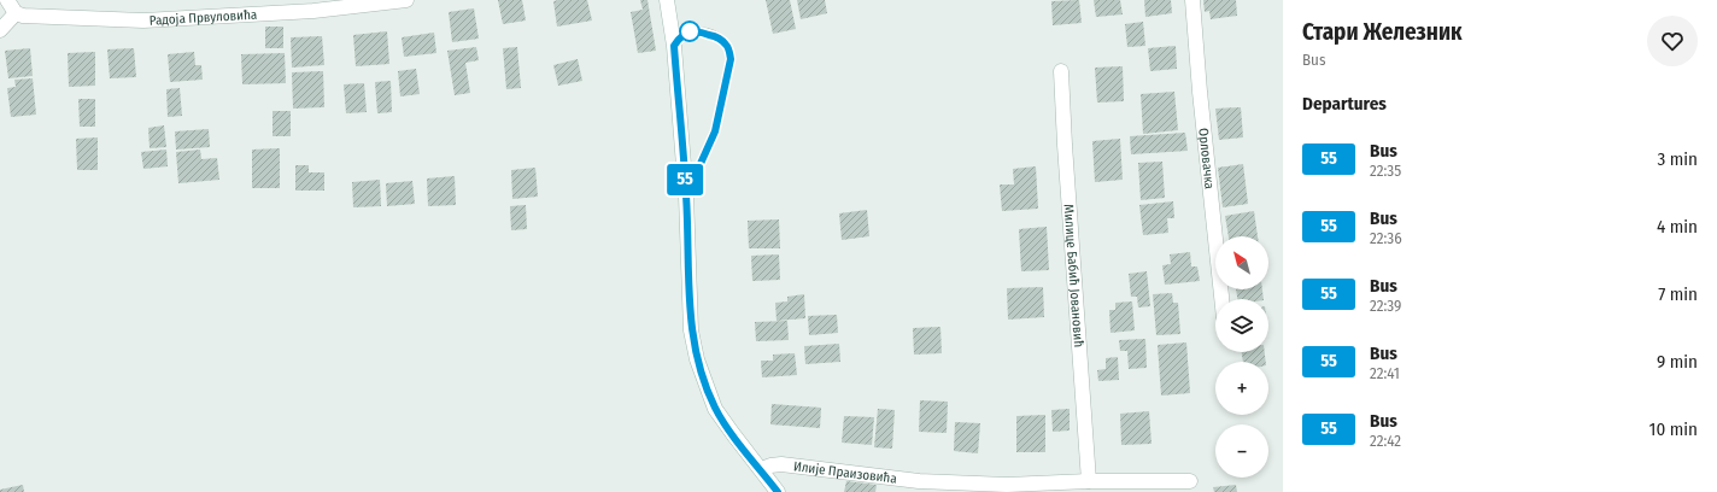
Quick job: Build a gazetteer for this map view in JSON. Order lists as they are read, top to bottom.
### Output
{
  "streets": {
    "street": [
      "Радоја Првуловића",
      "Орловачка",
      "Милице Бабић Јовановић",
      "Илије Праизовића"
    ]
  },
  "crossings": [
    ["Милице Бабић Јовановић", "Илије Праизовића"]
  ],
  "lines": ["bus line 55"],
  "north": "top left",
  "page": {
    "on_map": "55",
    "heading": [
      ["Стари Железник", "Bus"],
      "Departures"
    ],
    "list": [
      {
        "mark": "55",
        "name": "Bus",
        "note": "22:35",
        "value": "3 min"
      },
      {
        "mark": "55",
        "name": "Bus",
        "note": "22:36",
        "value": "4 min"
      },
      {
        "mark": "55",
        "name": "Bus",
        "note": "22:39",
        "value": "7 min"
      },
      {
        "mark": "55",
        "name": "Bus",
        "note": "22:41",
        "value": "9 min"
      },
      {
        "mark": "55",
        "name": "Bus",
        "note": "22:42",
        "value": "10 min"
      }
    ],
    "map_buttons": ["+", "−"]
  }
}
